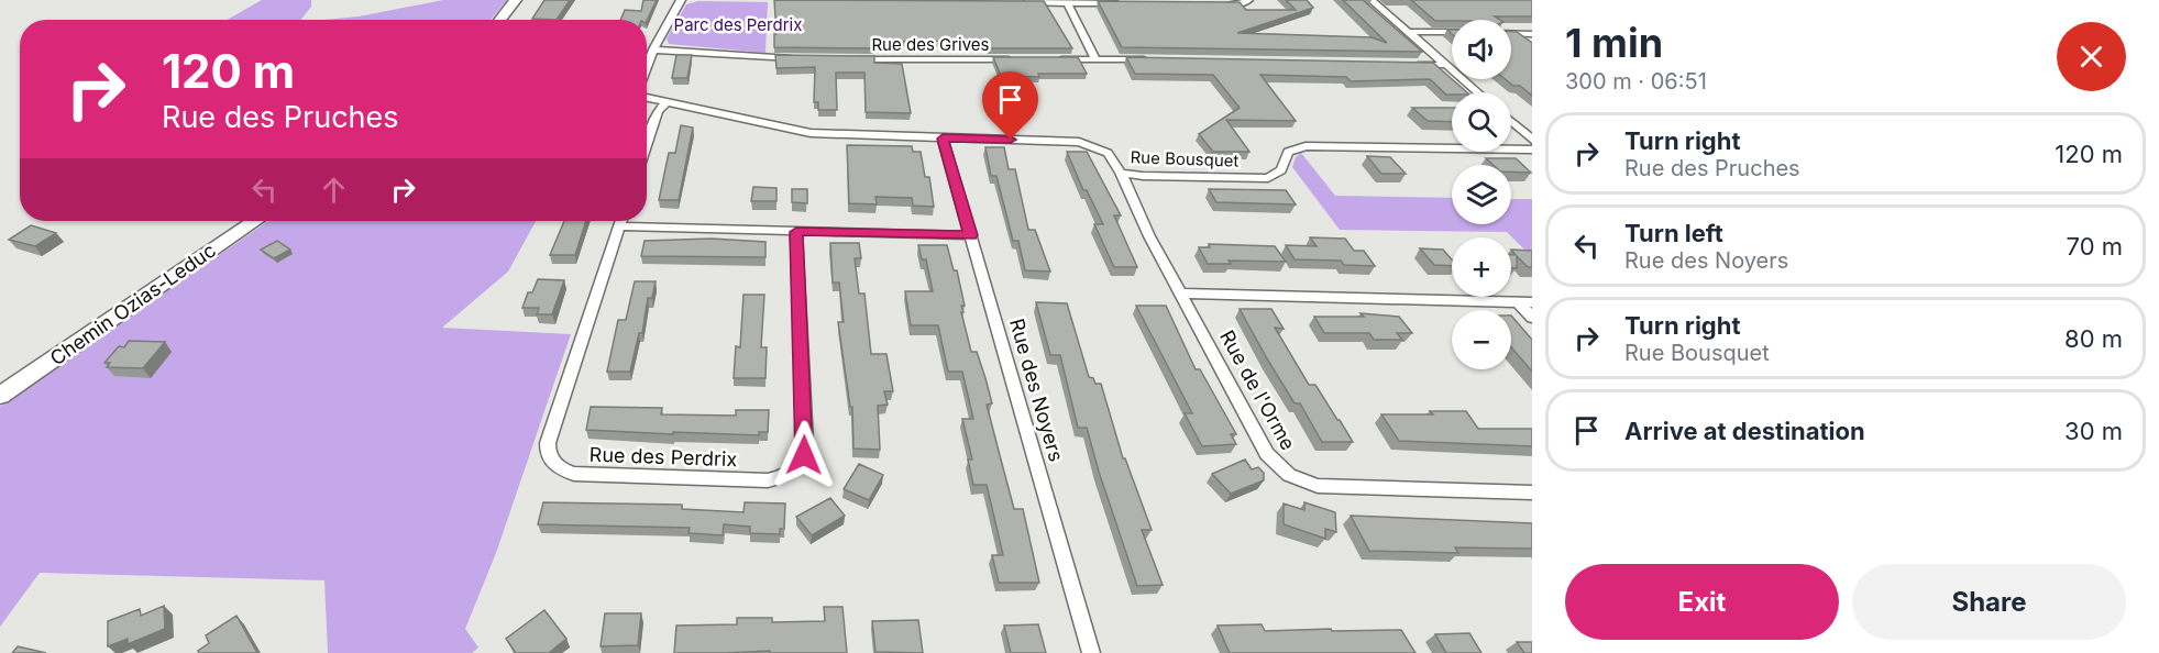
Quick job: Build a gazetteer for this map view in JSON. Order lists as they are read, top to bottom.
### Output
{
  "streets": {
    "street": [
      "Rue des Grives",
      "Rue Bousquet",
      "Chemin Ozias-Leduc",
      "Rue des Noyers",
      "Rue de l'Orme",
      "Rue des Perdrix"
    ]
  },
  "crossings": [
    ["Rue Bousquet", "Rue des Noyers"],
    ["Rue Bousquet", "Rue de l'Orme"]
  ],
  "parks": ["Parc des Perdrix"],
  "page": {
    "heading": ["1 min", "300 m · 06:51"],
    "map_buttons": ["+", "−"],
    "turn": ["120 m", "Rue des Pruches"],
    "list": [
      {
        "name": "Turn right",
        "note": "Rue des Pruches",
        "value": "120 m"
      },
      {
        "name": "Turn left",
        "note": "Rue des Noyers",
        "value": "70 m"
      },
      {
        "name": "Turn right",
        "note": "Rue Bousquet",
        "value": "80 m"
      },
      {
        "name": "Arrive at destination",
        "value": "30 m"
      }
    ],
    "buttons": ["Exit", "Share"]
  }
}
